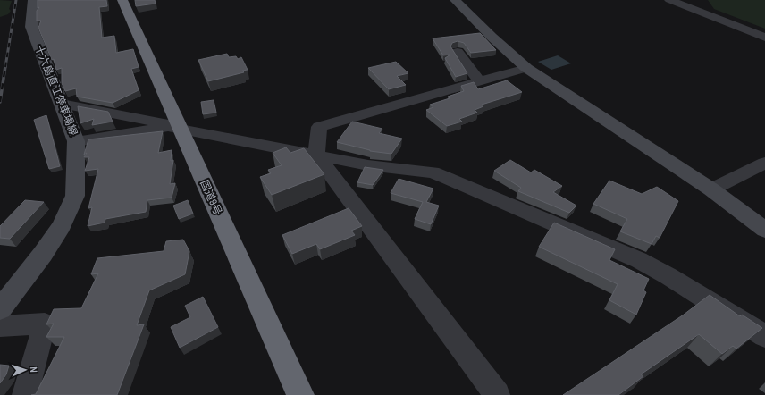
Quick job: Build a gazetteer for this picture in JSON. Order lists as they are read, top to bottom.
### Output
{
  "streets": {
    "highway": ["国道9号"],
    "main road": ["十六島直江停車場線"]
  },
  "north": "right"
}
